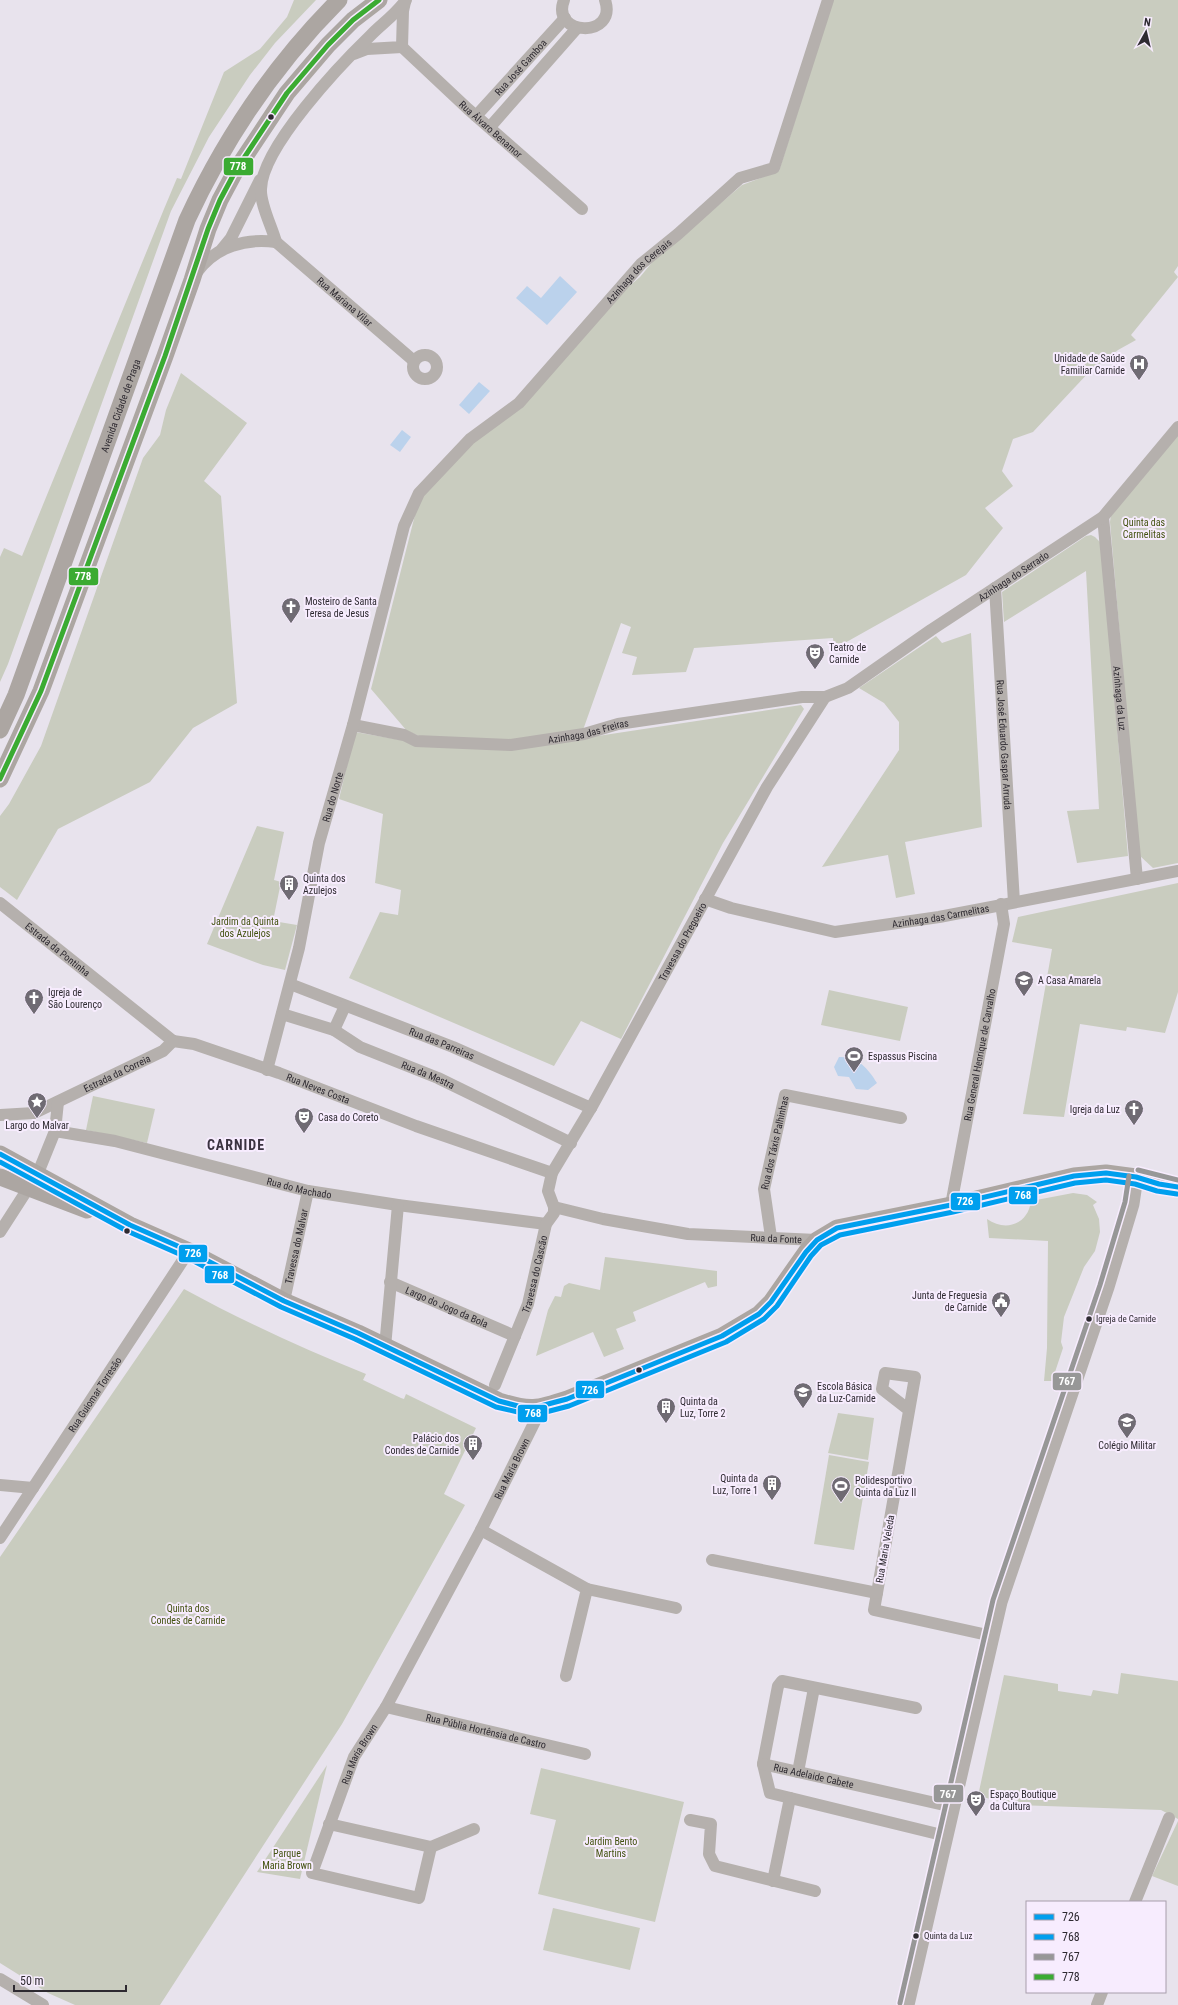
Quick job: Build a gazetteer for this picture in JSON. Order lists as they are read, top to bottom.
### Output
{
  "streets": {
    "main road": ["Avenida Cidade de Praga"],
    "street": [
      "Rua José Gamboa",
      "Rua Álvaro Benamor",
      "Azinhaga dos Cerejais",
      "Rua Mariana Vilar",
      "Azinhaga do Serrado",
      "Azinhaga da Luz",
      "Azinhaga das Freiras",
      "Rua José Eduardo Gaspar Arruda",
      "Rua do Norte",
      "Azinhaga das Carmelitas",
      "Travessa do Pregoeiro",
      "Estrada da Pontinha",
      "Rua das Parreiras",
      "Rua General Henrique de Carvalho",
      "Estrada da Correia",
      "Rua da Mestra",
      "Rua Neves Costa",
      "Rua dos Táxis Palhinhas",
      "Rua do Machado",
      "Rua da Fonte",
      "Travessa do Malvar",
      "Travessa do Cascão",
      "Largo do Jogo da Bola",
      "Rua Guiomar Torresão",
      "Rua Maria Brown",
      "Rua Maria Veleda",
      "Rua Públia Hortênsia de Castro",
      "Rua Adelaide Cabete"
    ]
  },
  "crossings": [
    ["Rua José Gamboa", "Rua Álvaro Benamor"],
    ["Azinhaga dos Cerejais", "Rua do Norte"],
    ["Azinhaga do Serrado", "Azinhaga da Luz"],
    ["Azinhaga do Serrado", "Azinhaga das Freiras"],
    ["Azinhaga do Serrado", "Rua José Eduardo Gaspar Arruda"],
    ["Azinhaga do Serrado", "Travessa do Pregoeiro"],
    ["Azinhaga da Luz", "Azinhaga das Carmelitas"],
    ["Azinhaga das Freiras", "Rua do Norte"],
    ["Azinhaga das Freiras", "Travessa do Pregoeiro"],
    ["Rua José Eduardo Gaspar Arruda", "Azinhaga das Carmelitas"],
    ["Rua do Norte", "Rua das Parreiras"],
    ["Rua do Norte", "Rua da Mestra"],
    ["Rua do Norte", "Rua Neves Costa"],
    ["Azinhaga das Carmelitas", "Travessa do Pregoeiro"],
    ["Azinhaga das Carmelitas", "Rua General Henrique de Carvalho"],
    ["Travessa do Pregoeiro", "Rua das Parreiras"],
    ["Travessa do Pregoeiro", "Rua da Mestra"],
    ["Travessa do Pregoeiro", "Rua Neves Costa"],
    ["Travessa do Pregoeiro", "Rua da Fonte"],
    ["Travessa do Pregoeiro", "Travessa do Cascão"],
    ["Estrada da Pontinha", "Estrada da Correia"],
    ["Estrada da Pontinha", "Rua Neves Costa"],
    ["Estrada da Correia", "Rua Neves Costa"],
    ["Rua dos Táxis Palhinhas", "Rua da Fonte"],
    ["Rua do Machado", "Travessa do Malvar"],
    ["Rua do Machado", "Travessa do Cascão"],
    ["Rua da Fonte", "Travessa do Cascão"],
    ["Travessa do Cascão", "Largo do Jogo da Bola"],
    ["Rua Maria Brown", "Rua Públia Hortênsia de Castro"]
  ],
  "districts": ["CARNIDE"],
  "parks": [
    "Quinta das Carmelitas",
    "Jardim da Quinta dos Azulejos",
    "Quinta dos Condes de Carnide",
    "Jardim Bento Martins",
    "Parque Maria Brown"
  ],
  "places": {
    "hospital": ["Unidade de Saúde Familiar Carnide"],
    "church": ["Mosteiro de Santa Teresa de Jesus", "Igreja de São Lourenço", "Igreja da Luz"],
    "theatre": ["Teatro de Carnide", "Casa do Coreto", "Espaço Boutique da Cultura"],
    "building": [
      "Quinta dos Azulejos",
      "Quinta da Luz, Torre 2",
      "Palácio dos Condes de Carnide",
      "Quinta da Luz, Torre 1"
    ],
    "school or university": ["A Casa Amarela", "Escola Básica da Luz-Carnide", "Colégio Militar"],
    "sports": ["Espassus Piscina", "Polidesportivo Quinta da Luz II"],
    "place": ["Largo do Malvar"],
    "public building": ["Junta de Freguesia de Carnide"],
    "other": ["Igreja de Carnide", "Quinta da Luz"]
  },
  "lines": [
    "transit line 778",
    "transit line 726",
    "transit line 768",
    "transit line 767"
  ],
  "legend": [
    "726",
    "768",
    "767",
    "778"
  ],
  "scale_bar": "50 m",
  "north": "top"
}
